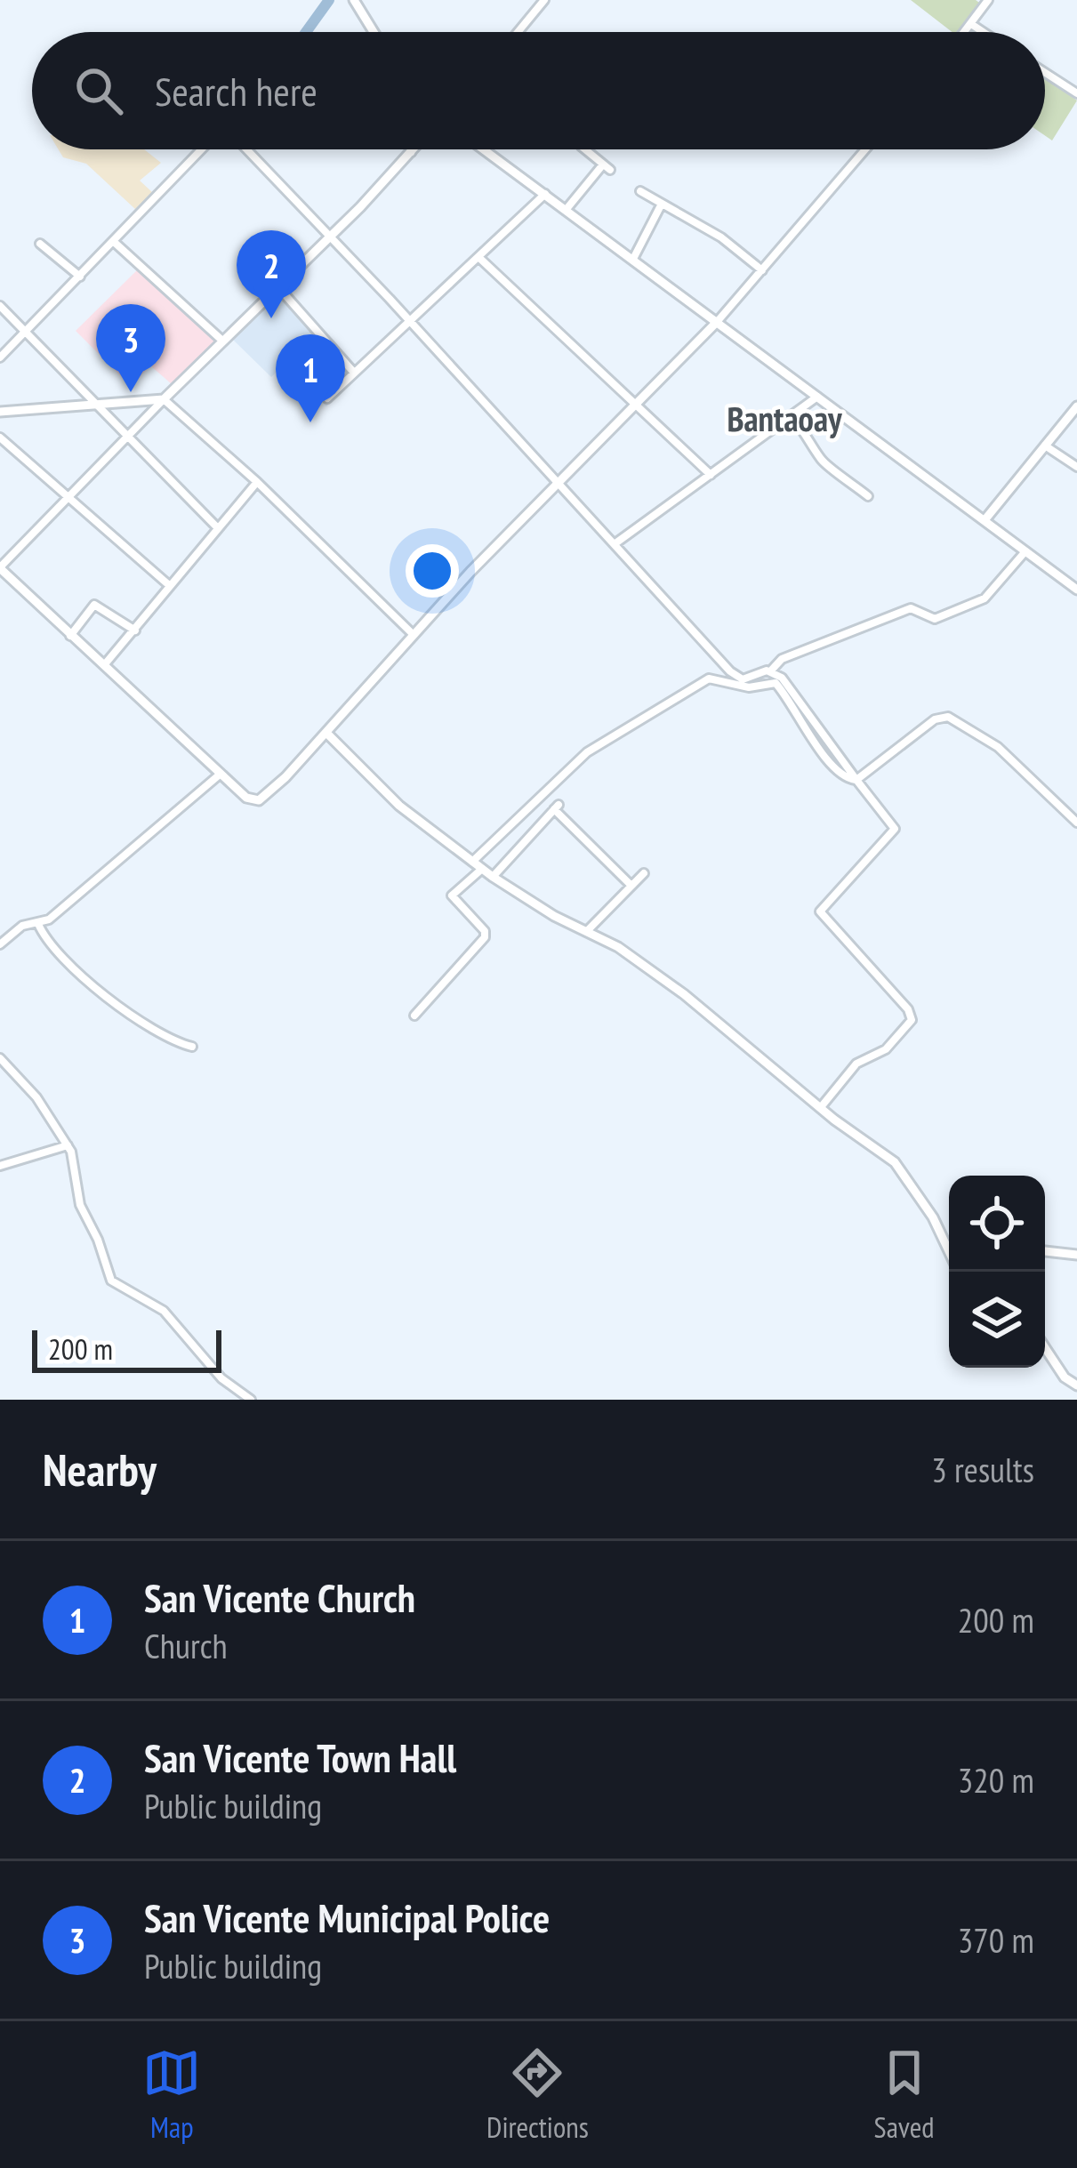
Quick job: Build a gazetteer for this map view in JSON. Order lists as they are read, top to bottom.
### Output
{
  "districts": ["Bantaoay"],
  "scale_bar": "200 m",
  "page": {
    "search": "Search here",
    "pins": ["2", "3", "1"],
    "scale": "200 m",
    "heading": ["Nearby", "3 results"],
    "list": [
      {
        "mark": "1",
        "name": "San Vicente Church",
        "note": "Church",
        "value": "200 m"
      },
      {
        "mark": "2",
        "name": "San Vicente Town Hall",
        "note": "Public building",
        "value": "320 m"
      },
      {
        "mark": "3",
        "name": "San Vicente Municipal Police",
        "note": "Public building",
        "value": "370 m"
      }
    ],
    "nav": ["Map", "Directions", "Saved"]
  }
}
